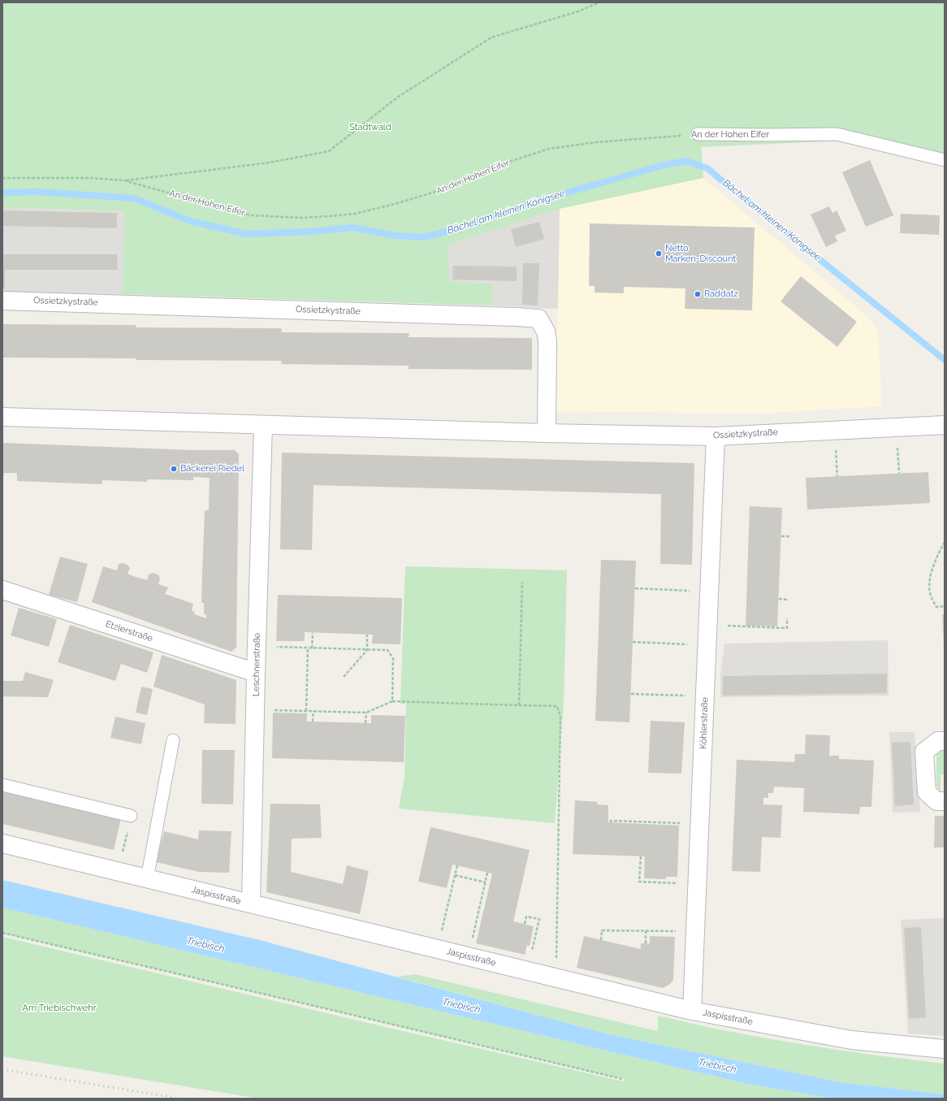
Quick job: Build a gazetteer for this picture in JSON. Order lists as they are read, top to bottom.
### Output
{
  "streets": {
    "street": [
      "Ossietzkystraße",
      "Etzlerstraße",
      "Leschnerstraße",
      "Köhlerstraße",
      "Jaspisstraße"
    ],
    "lane": ["An der Hohen Eifer"]
  },
  "crossings": [
    ["Ossietzkystraße", "Leschnerstraße"],
    ["Ossietzkystraße", "Köhlerstraße"],
    ["Etzlerstraße", "Leschnerstraße"],
    ["Leschnerstraße", "Jaspisstraße"],
    ["Köhlerstraße", "Jaspisstraße"]
  ],
  "water": ["Bächel am kleinen Königsee", "Triebisch"],
  "parks": ["Stadtwald", "Am Triebischwehr"],
  "places": ["Netto Marken-Discount", "Raddatz", "Bäckerei Riedel"]
}
